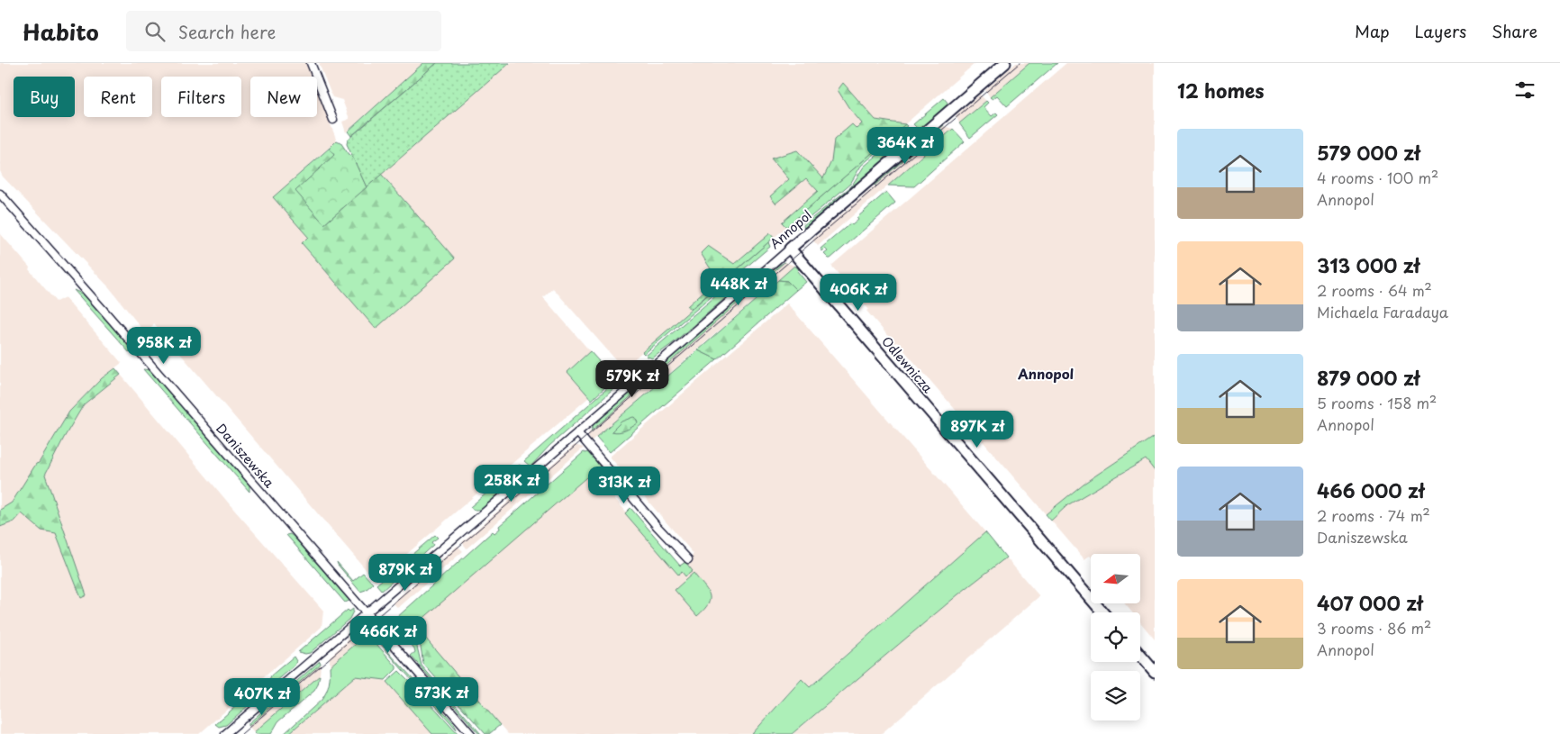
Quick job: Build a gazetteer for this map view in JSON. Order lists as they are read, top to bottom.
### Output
{
  "streets": {
    "street": ["Annopol", "Odlewnicza", "Daniszewska"]
  },
  "crossings": [
    ["Annopol", "Odlewnicza"],
    ["Annopol", "Daniszewska"]
  ],
  "districts": ["Annopol"],
  "north": "left",
  "page": {
    "header": "Habito",
    "search": "Search here",
    "nav": ["Map", "Layers", "Share"],
    "heading": "12 homes",
    "chip": [
      "Buy",
      "Rent",
      "Filters",
      "New"
    ],
    "list": [
      {
        "name": "579 000 zł",
        "note": "4 rooms · 100 m² · Annopol"
      },
      {
        "name": "313 000 zł",
        "note": "2 rooms · 64 m² · Michaela Faradaya"
      },
      {
        "name": "879 000 zł",
        "note": "5 rooms · 158 m² · Annopol"
      },
      {
        "name": "466 000 zł",
        "note": "2 rooms · 74 m² · Daniszewska"
      },
      {
        "name": "407 000 zł",
        "note": "3 rooms · 86 m² · Annopol"
      }
    ],
    "price": [
      "364K zł",
      "448K zł",
      "406K zł",
      "958K zł",
      "579K zł",
      "897K zł",
      "258K zł",
      "313K zł",
      "879K zł",
      "466K zł",
      "573K zł",
      "407K zł"
    ]
  }
}
